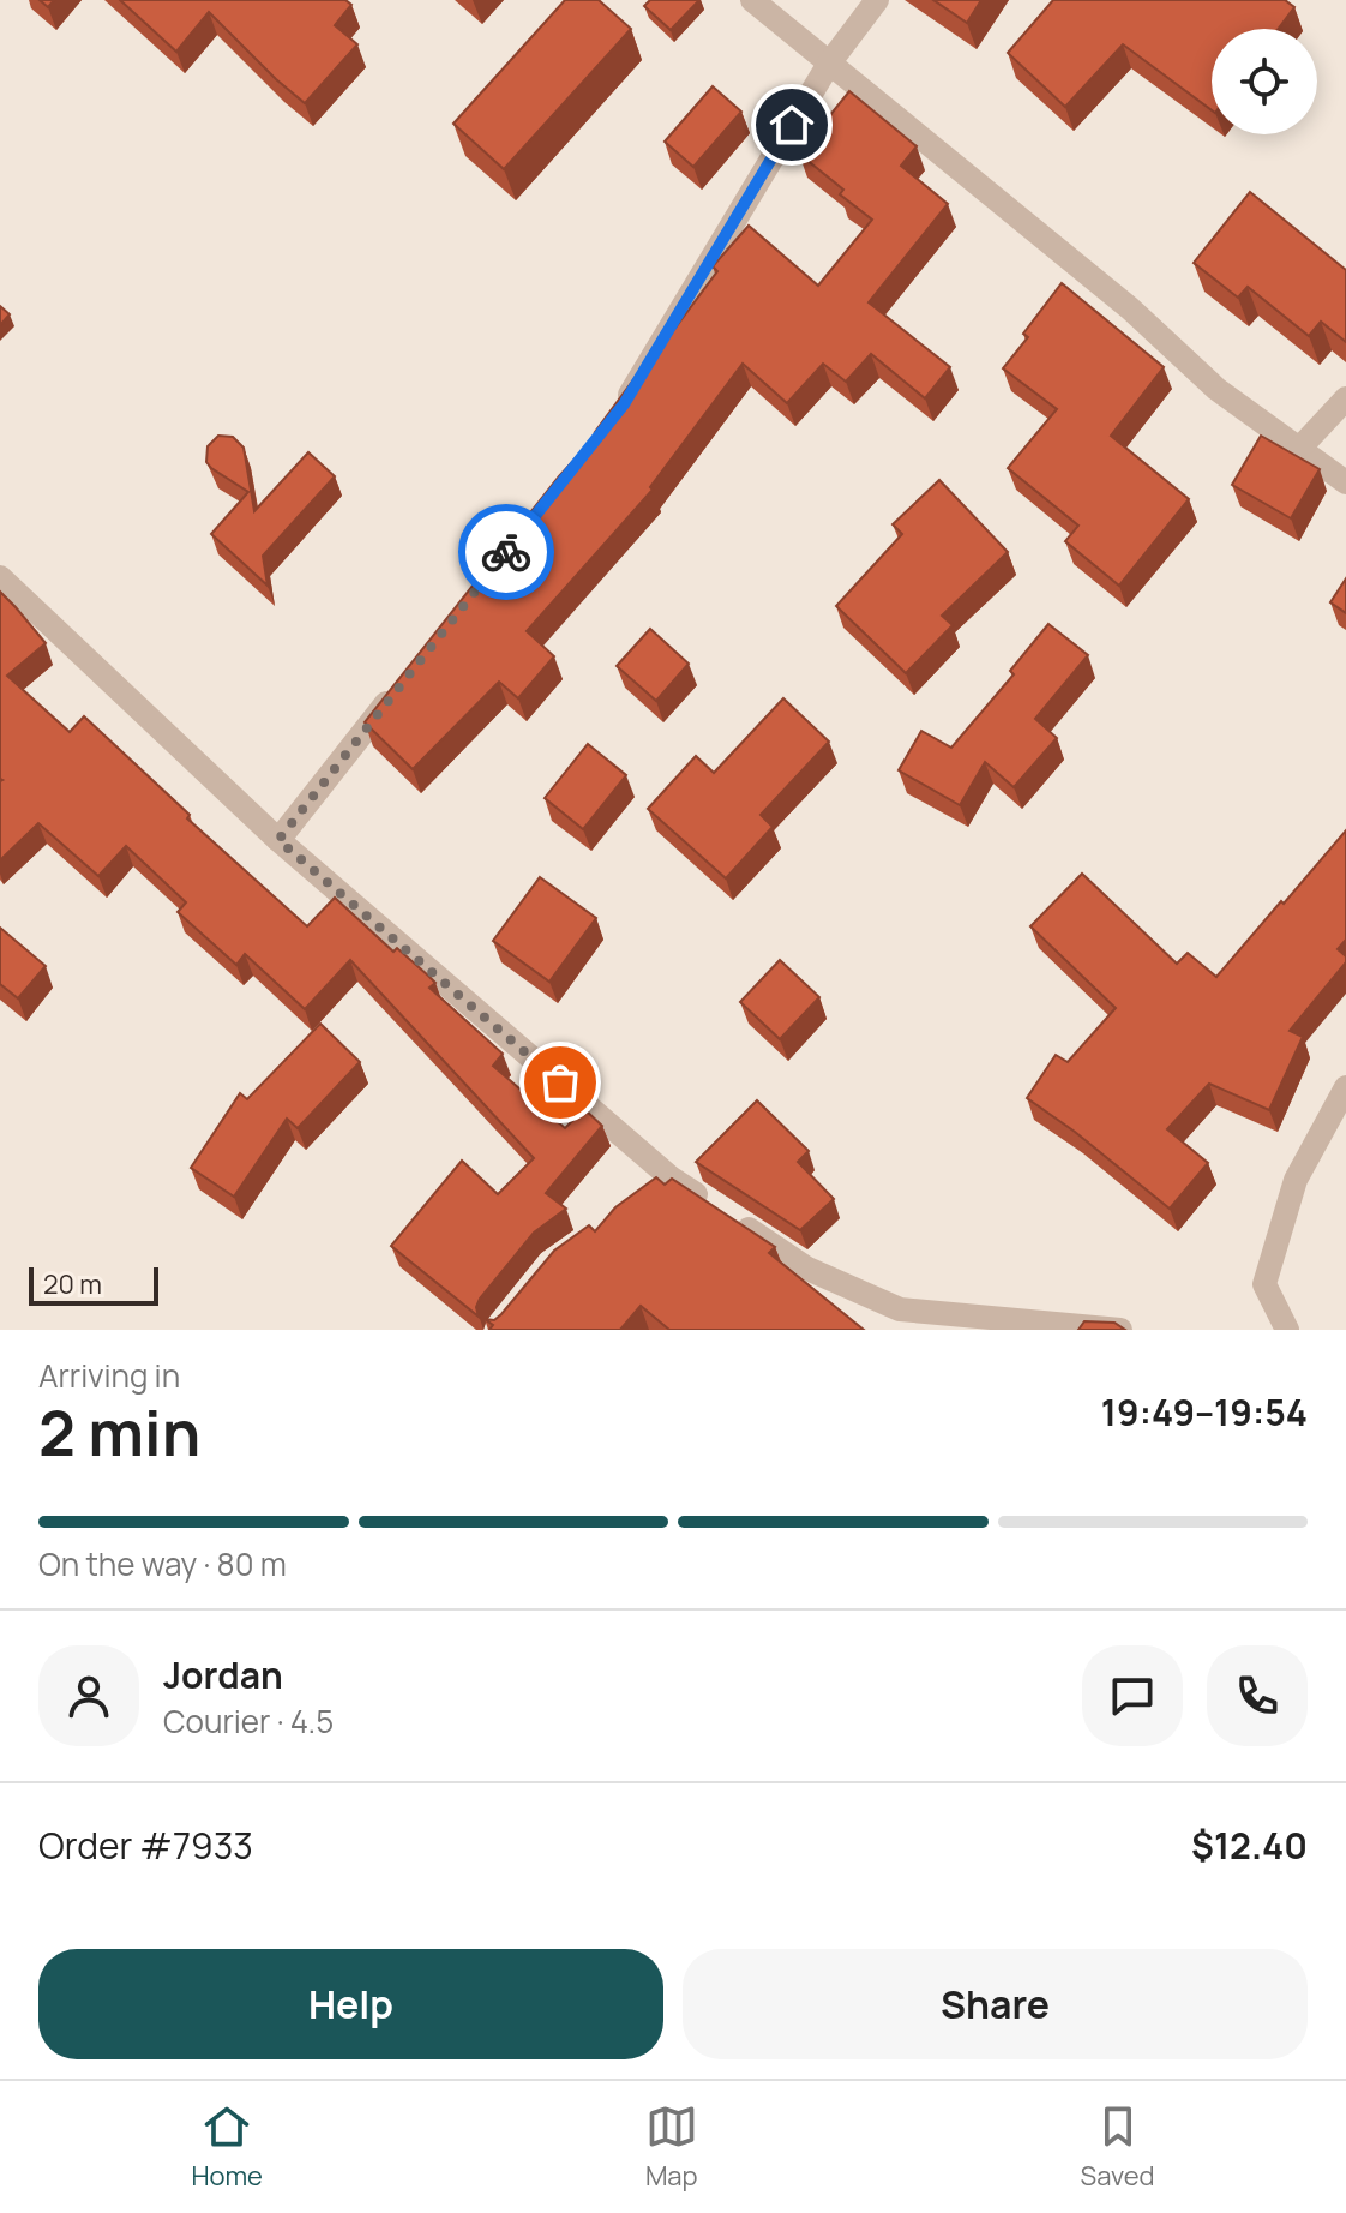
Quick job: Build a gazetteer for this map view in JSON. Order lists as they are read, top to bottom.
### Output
{
  "scale_bar": "20 m",
  "page": {
    "scale": "20 m",
    "heading": ["2 min", "Arriving in", "19:49–19:54"],
    "panel": [
      "Jordan",
      "Courier · 4.5",
      "Order #7933",
      "$12.40"
    ],
    "bar": "On the way · 80 m",
    "buttons": ["Help", "Share"],
    "tabs": ["Home", "Map", "Saved"]
  }
}
